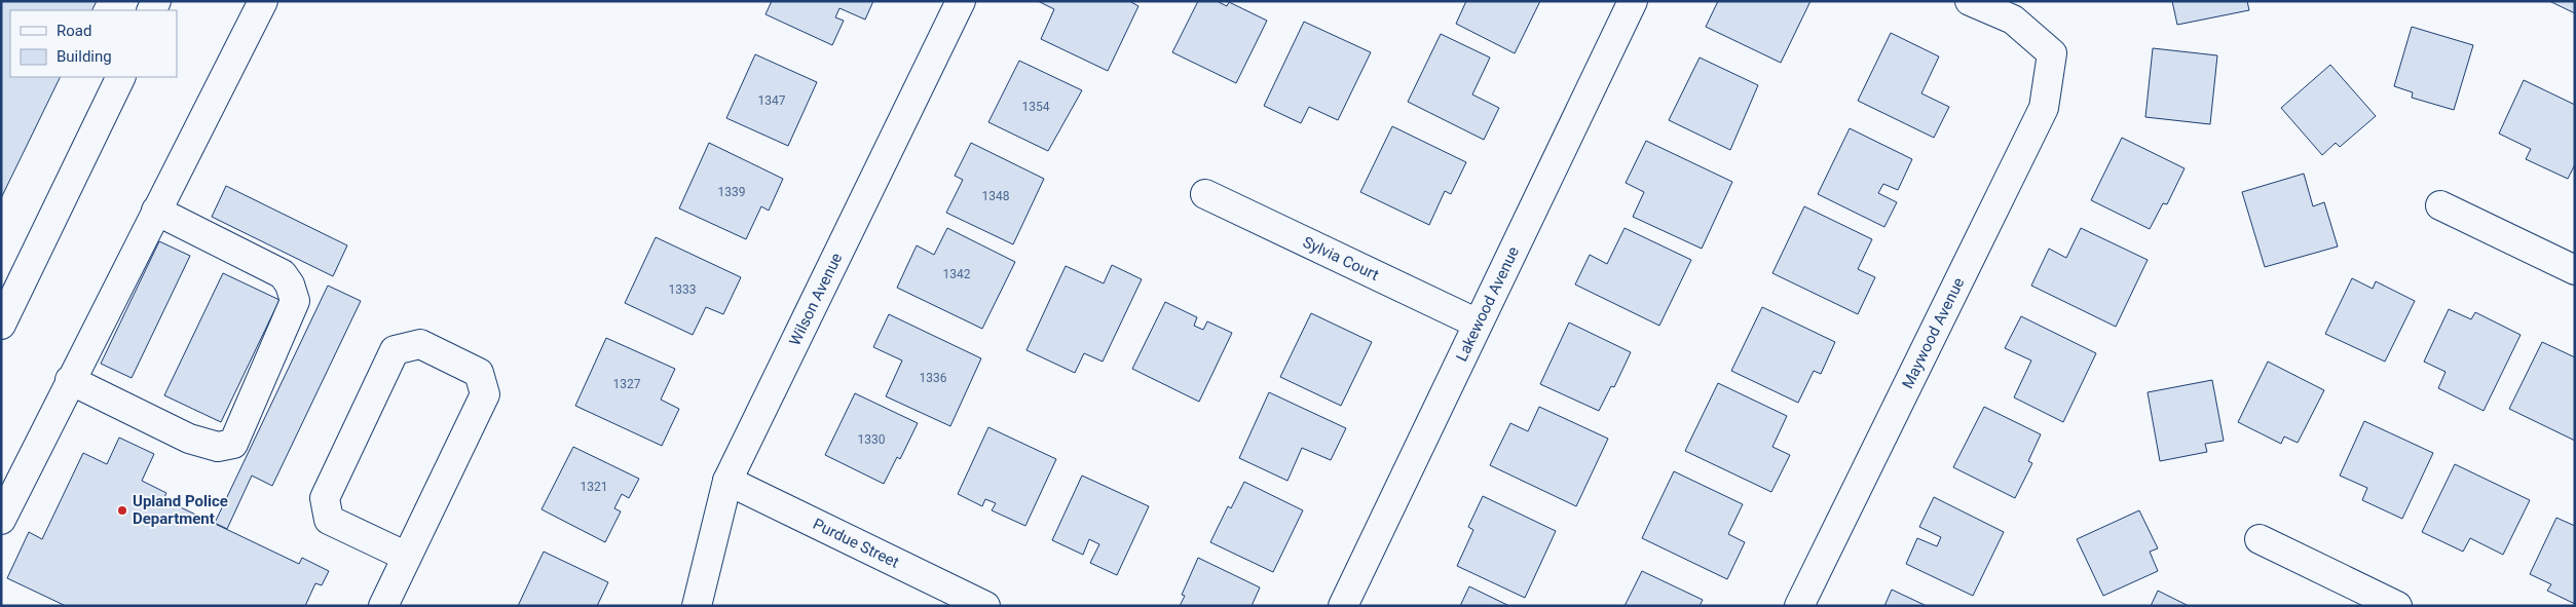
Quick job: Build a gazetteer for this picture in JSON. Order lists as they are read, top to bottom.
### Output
{
  "streets": {
    "street": [
      "Sylvia Court",
      "Wilson Avenue",
      "Lakewood Avenue",
      "Maywood Avenue",
      "Purdue Street"
    ]
  },
  "crossings": [
    ["Sylvia Court", "Lakewood Avenue"],
    ["Wilson Avenue", "Purdue Street"]
  ],
  "places": ["Upland Police Department"],
  "house_numbers": [
    "1347",
    "1354",
    "1339",
    "1348",
    "1342",
    "1333",
    "1336",
    "1327",
    "1330",
    "1321"
  ],
  "legend": ["Road", "Building"]
}
